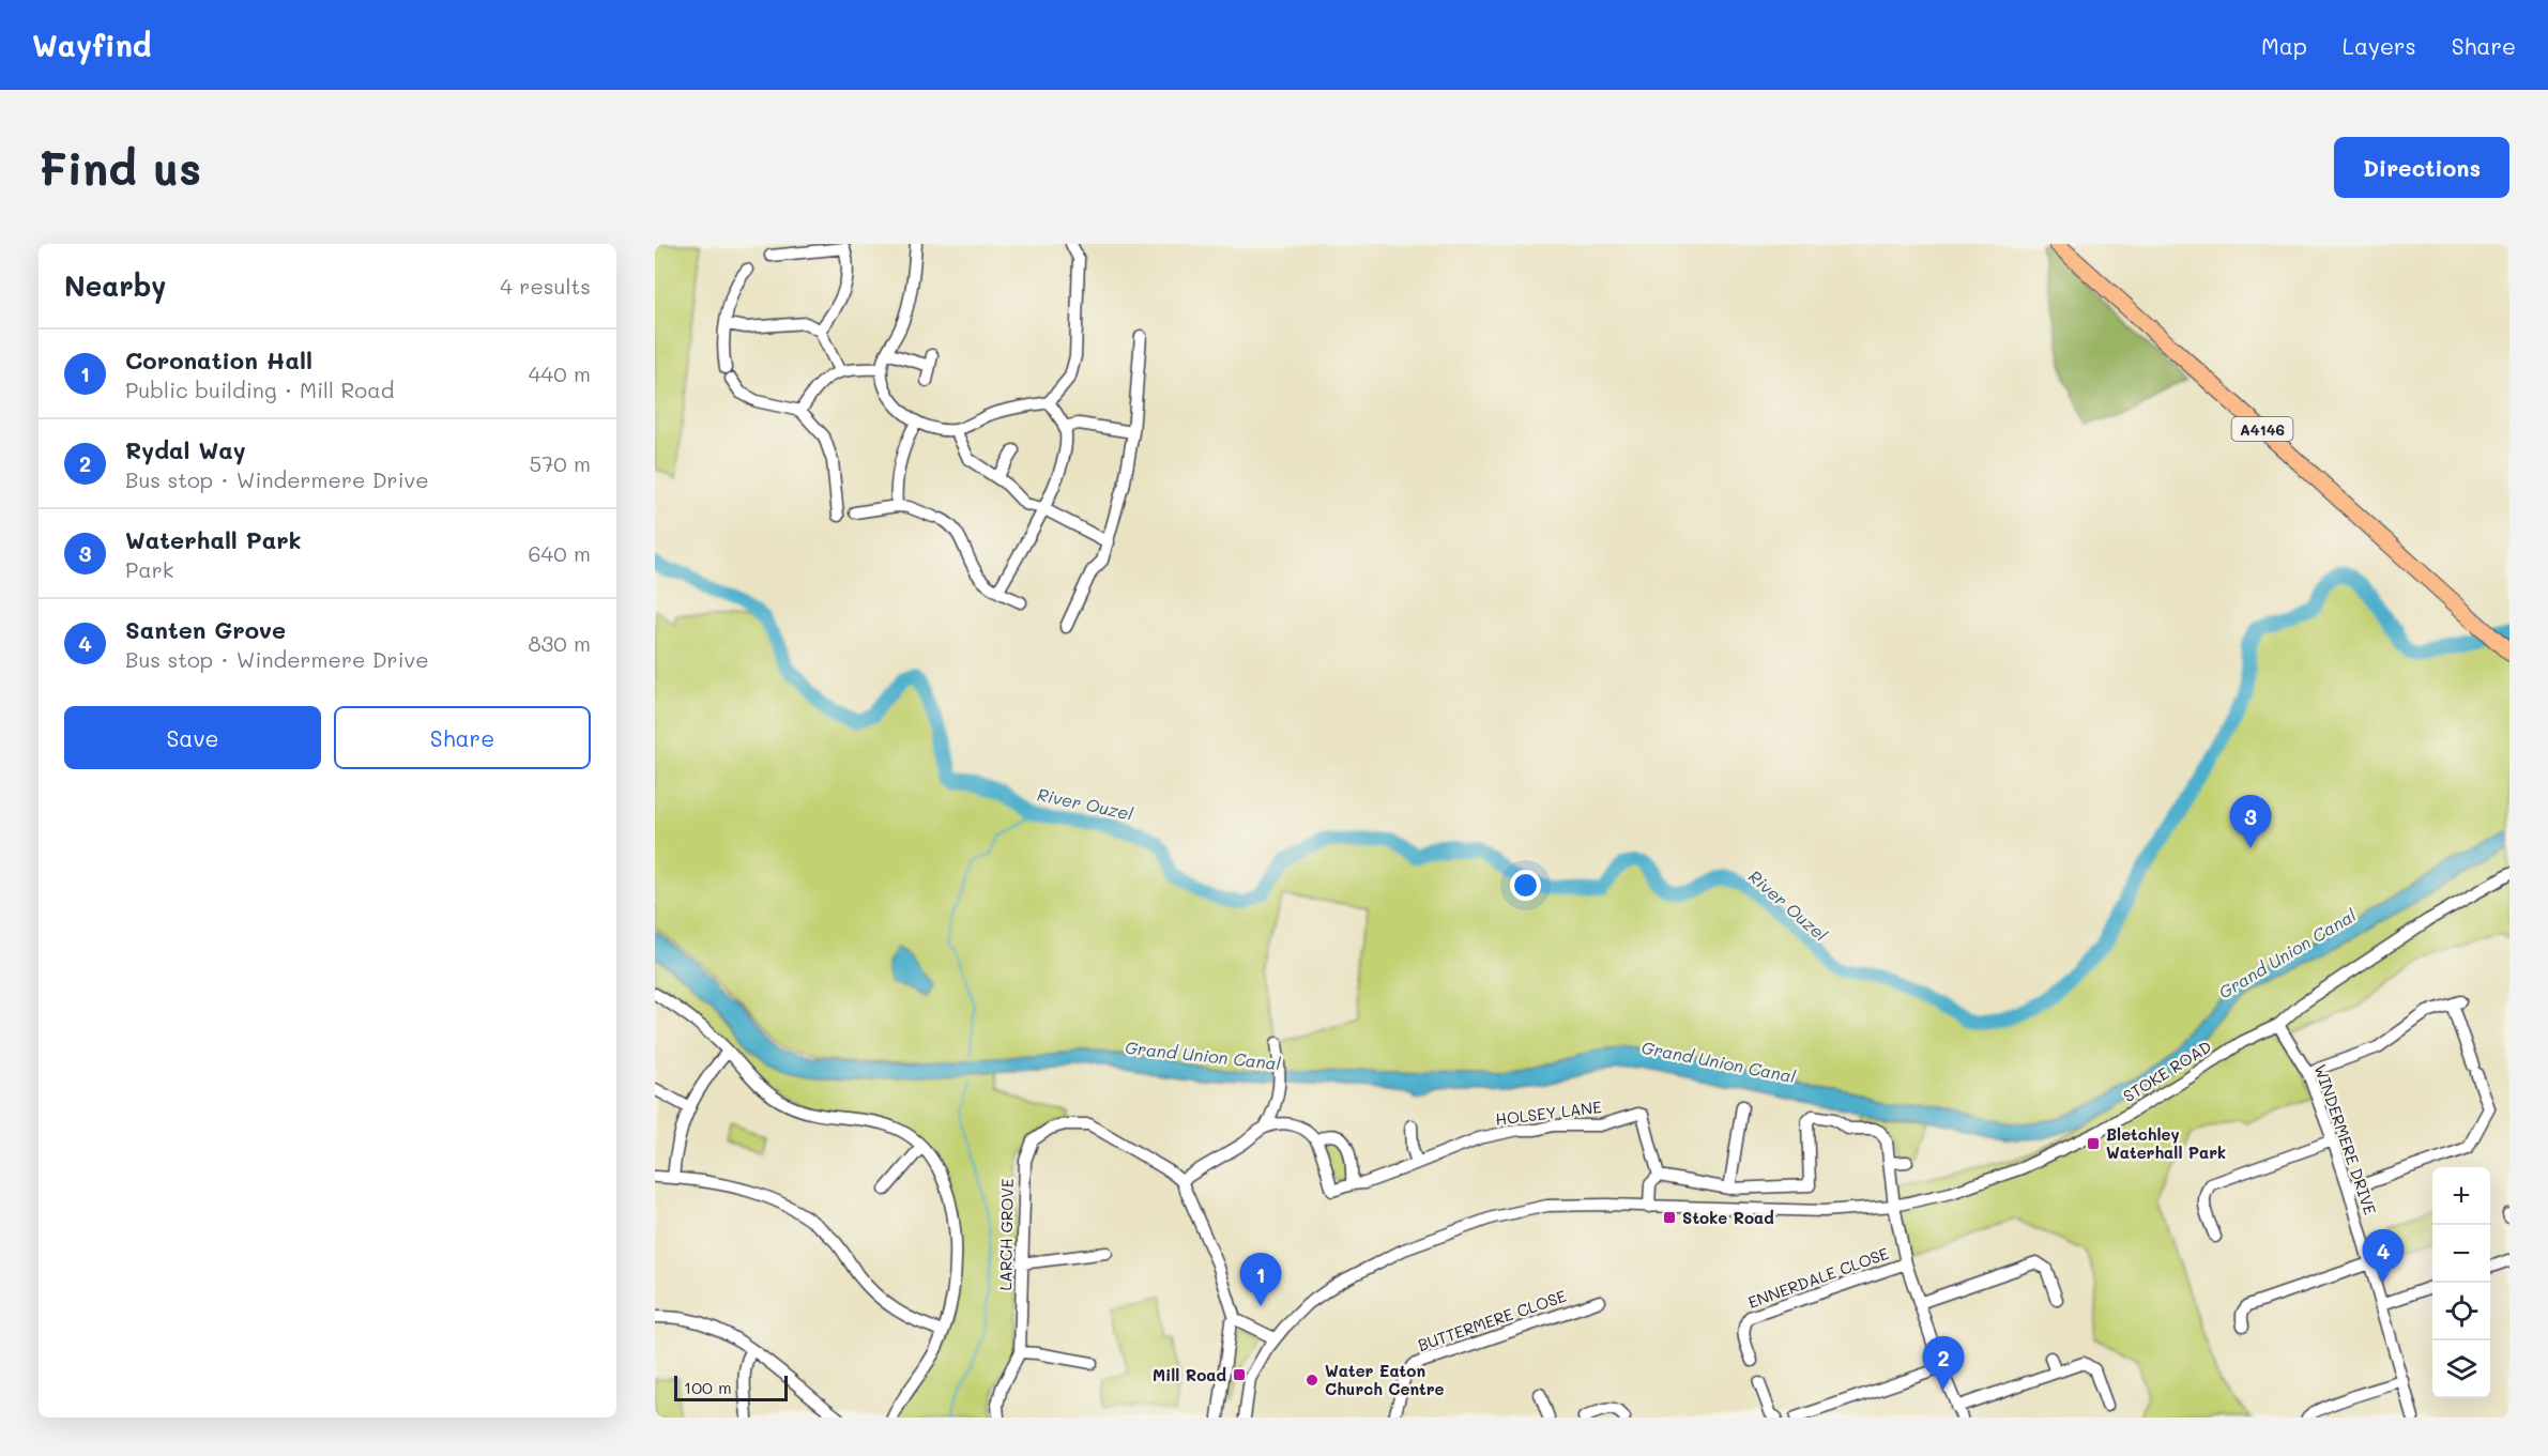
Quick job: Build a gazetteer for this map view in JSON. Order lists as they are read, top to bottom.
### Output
{
  "streets": {
    "highway": ["A4146"],
    "street": [
      "STOKE ROAD",
      "HOLSEY LANE",
      "WINDERMERE DRIVE",
      "LARCH GROVE",
      "ENNERDALE CLOSE",
      "BUTTERMERE CLOSE"
    ]
  },
  "crossings": [
    ["STOKE ROAD", "WINDERMERE DRIVE"]
  ],
  "water": ["River Ouzel", "Grand Union Canal"],
  "places": {
    "transit": ["Bletchley Waterhall Park", "Stoke Road", "Mill Road"],
    "other": ["Water Eaton Church Centre"]
  },
  "scale_bar": "100 m",
  "page": {
    "header": "Wayfind",
    "nav": ["Map", "Layers", "Share"],
    "buttons": [
      "Directions",
      ["Save", "Share"]
    ],
    "title": "Find us",
    "heading": ["Nearby", "4 results"],
    "list": [
      {
        "mark": "1",
        "name": "Coronation Hall",
        "note": "Public building · Mill Road",
        "value": "440 m"
      },
      {
        "mark": "2",
        "name": "Rydal Way",
        "note": "Bus stop · Windermere Drive",
        "value": "570 m"
      },
      {
        "mark": "3",
        "name": "Waterhall Park",
        "note": "Park",
        "value": "640 m"
      },
      {
        "mark": "4",
        "name": "Santen Grove",
        "note": "Bus stop · Windermere Drive",
        "value": "830 m"
      }
    ],
    "pins": [
      "3",
      "4",
      "1",
      "2"
    ],
    "map_buttons": ["+", "−"],
    "scale": "100 m"
  }
}
